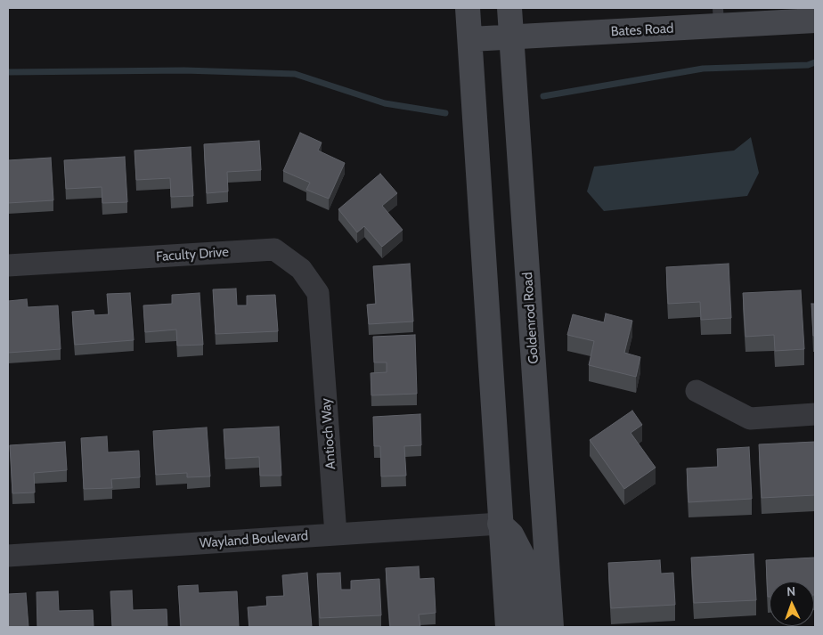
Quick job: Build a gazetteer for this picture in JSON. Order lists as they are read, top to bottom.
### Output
{
  "streets": {
    "main road": ["Bates Road", "Goldenrod Road"],
    "street": ["Faculty Drive", "Antioch Way", "Wayland Boulevard"]
  },
  "crossings": [
    ["Bates Road", "Goldenrod Road"],
    ["Faculty Drive", "Antioch Way"],
    ["Antioch Way", "Wayland Boulevard"]
  ],
  "north": "top"
}
